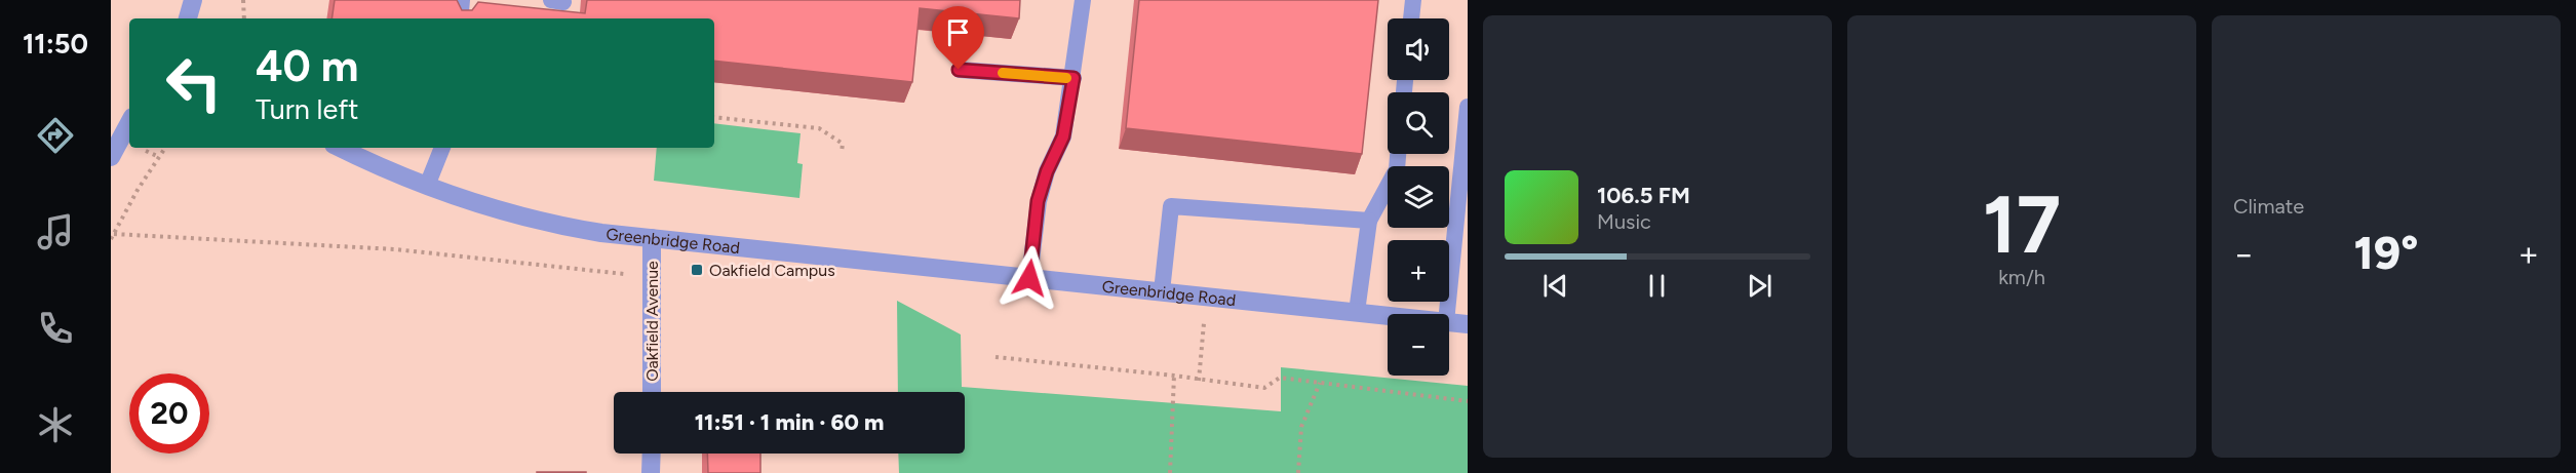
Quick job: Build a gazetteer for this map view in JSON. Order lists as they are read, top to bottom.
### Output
{
  "streets": {
    "street": ["Greenbridge Road", "Oakfield Avenue"]
  },
  "crossings": [
    ["Greenbridge Road", "Oakfield Avenue"]
  ],
  "places": {
    "transit": ["Oakfield Campus"]
  },
  "page": {
    "tabs": "11:50",
    "tile": [
      ["17", "km/h"],
      "Climate"
    ],
    "map_buttons": ["+", "−"],
    "turn": ["40 m", "Turn left"],
    "song": ["106.5 FM", "Music"],
    "heat": ["−", "19°", "+"],
    "limit": "20",
    "trip": "11:51 · 1 min · 60 m"
  }
}
